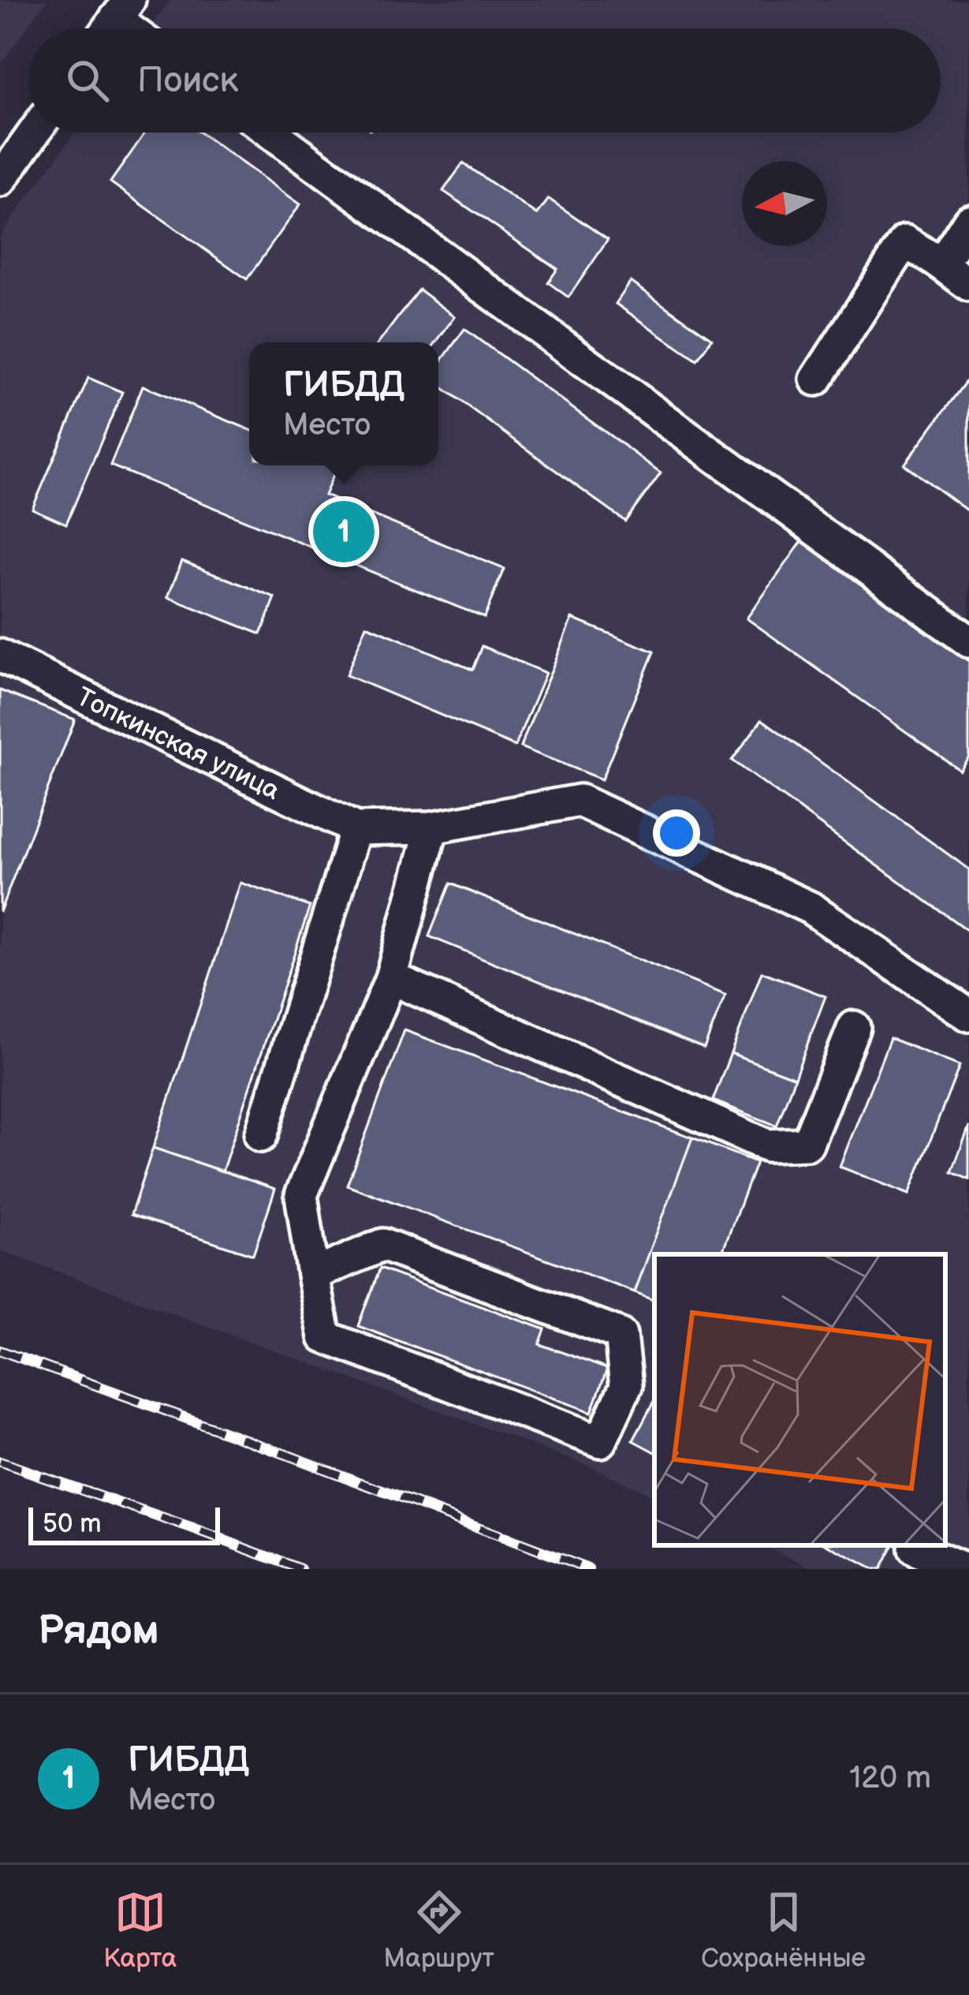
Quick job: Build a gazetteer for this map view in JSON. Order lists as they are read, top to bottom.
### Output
{
  "streets": {
    "street": ["Топкинская улица"]
  },
  "scale_bar": "50 m",
  "north": "left",
  "page": {
    "search": "Поиск",
    "popup": ["ГИБДД", "Место"],
    "pins": "1",
    "scale": "50 m",
    "heading": "Рядом",
    "list": [
      {
        "mark": "1",
        "name": "ГИБДД",
        "note": "Место",
        "value": "120 m"
      }
    ],
    "nav": ["Карта", "Маршрут", "Сохранённые"]
  }
}
